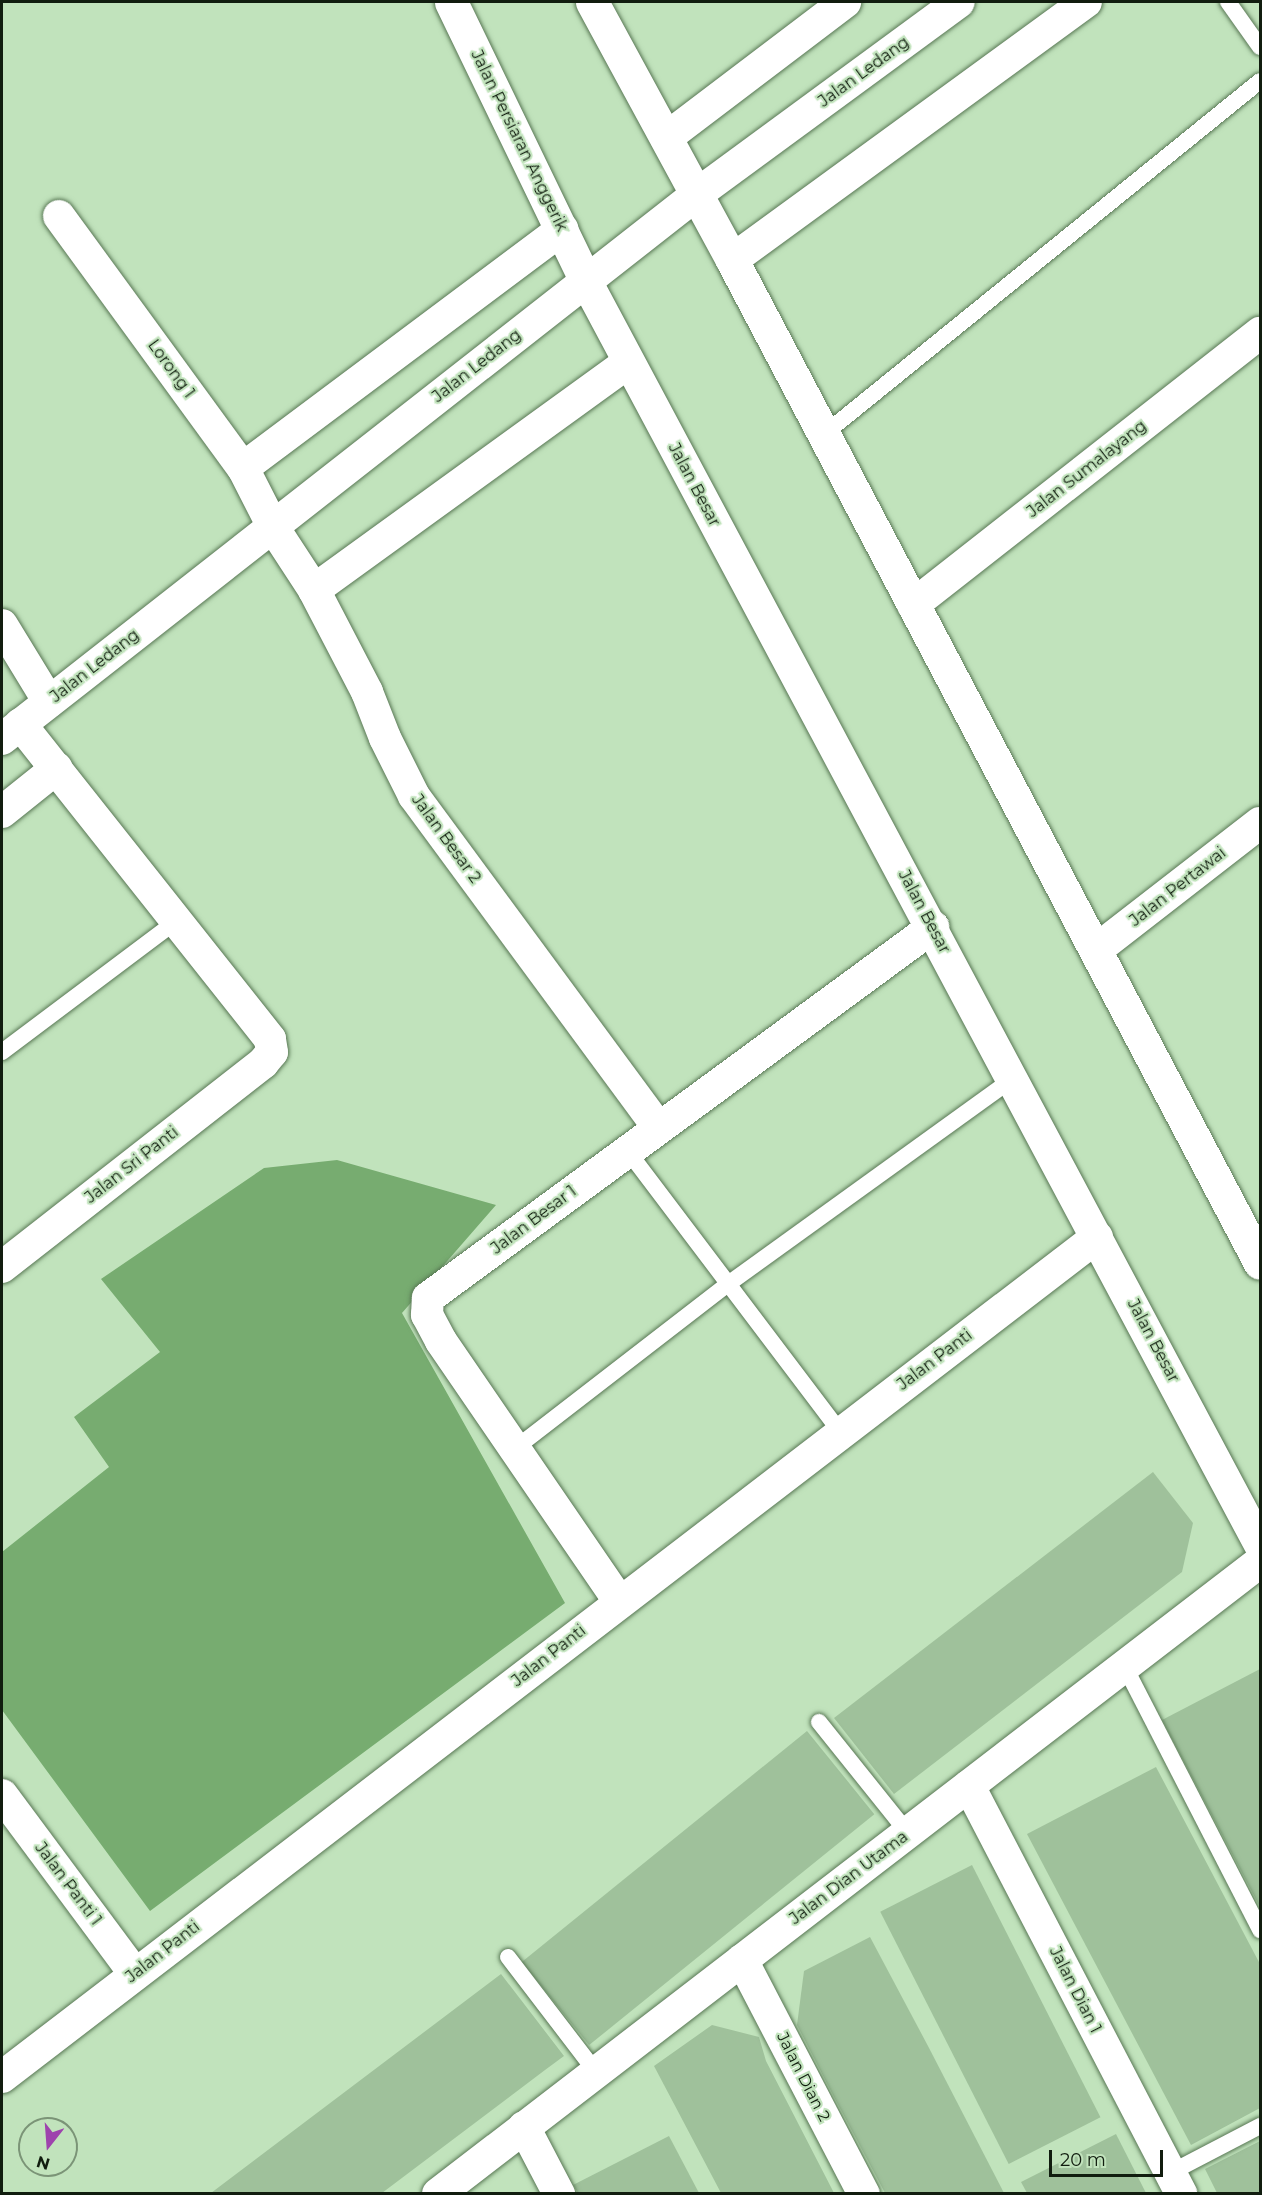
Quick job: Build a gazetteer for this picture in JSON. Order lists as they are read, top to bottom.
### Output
{
  "streets": {
    "street": [
      "Jalan Ledang",
      "Jalan Persiaran Anggerik",
      "Lorong 1",
      "Jalan Sumalayang",
      "Jalan Besar",
      "Jalan Besar 2",
      "Jalan Pertawai",
      "Jalan Sri Panti",
      "Jalan Besar 1",
      "Jalan Panti",
      "Jalan Dian Utama",
      "Jalan Panti 1",
      "Jalan Dian 1",
      "Jalan Dian 2"
    ]
  },
  "crossings": [
    ["Jalan Ledang", "Jalan Persiaran Anggerik"],
    ["Jalan Ledang", "Lorong 1"],
    ["Jalan Ledang", "Jalan Besar"],
    ["Jalan Ledang", "Jalan Besar 2"],
    ["Jalan Persiaran Anggerik", "Jalan Besar"],
    ["Lorong 1", "Jalan Besar 2"],
    ["Jalan Besar", "Jalan Besar 1"],
    ["Jalan Besar", "Jalan Panti"],
    ["Jalan Besar 2", "Jalan Besar 1"],
    ["Jalan Besar 1", "Jalan Panti"],
    ["Jalan Panti", "Jalan Panti 1"],
    ["Jalan Dian Utama", "Jalan Dian 1"],
    ["Jalan Dian Utama", "Jalan Dian 2"]
  ],
  "scale_bar": "20 m",
  "north": "bottom"
}
